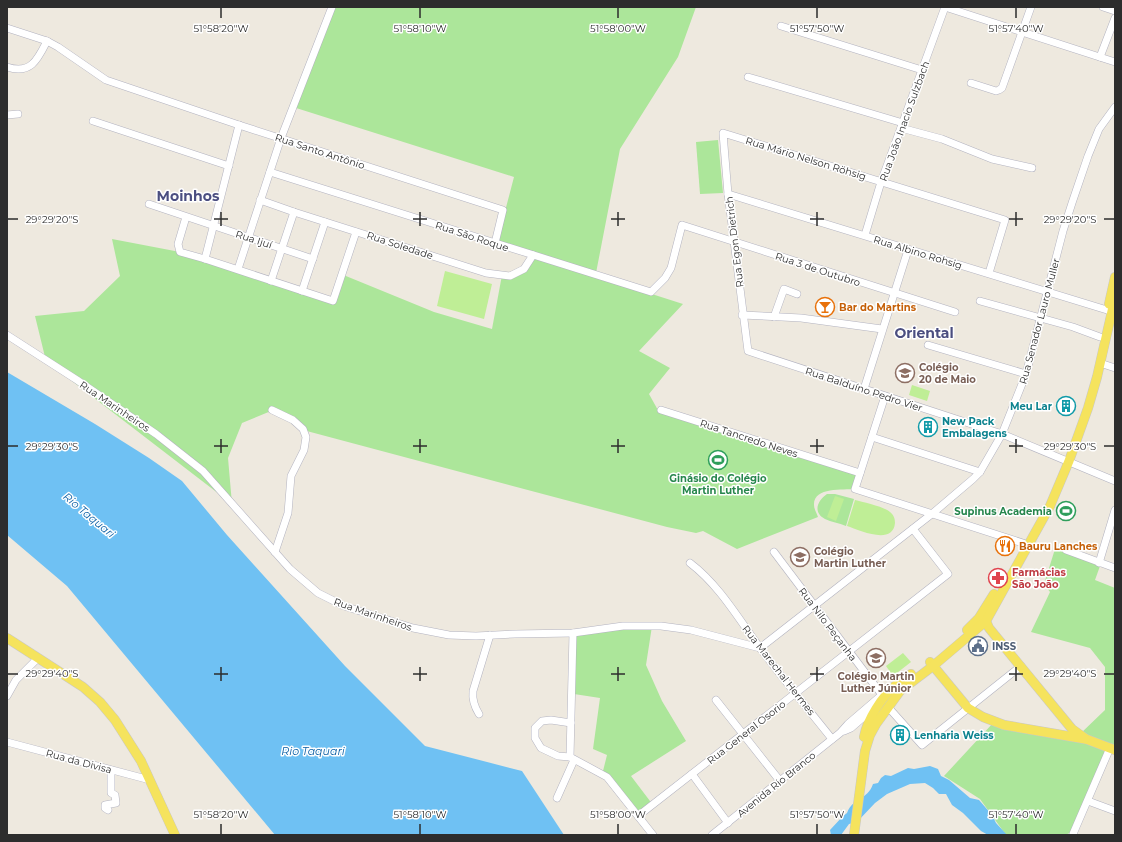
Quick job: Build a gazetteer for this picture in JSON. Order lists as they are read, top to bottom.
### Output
{
  "streets": {
    "street": [
      "Rua João Inacio Sulzbach",
      "Rua Santo Antônio",
      "Rua Mário Nelson Röhsig",
      "Rua São Roque",
      "Rua Ijuí",
      "Rua Egon Dietrich",
      "Rua Soledade",
      "Rua Albino Rohsig",
      "Rua 3 de Outubro",
      "Rua Senador Lauro Muller",
      "Rua Balduíno Pedro Vier",
      "Rua Marinheiros",
      "Rua Tancredo Neves",
      "Rua Nilo Peçanha",
      "Rua Marechal Hermes",
      "Rua General Osorio",
      "Rua da Divisa",
      "Avenida Rio Branco"
    ]
  },
  "crossings": [
    ["Rua João Inacio Sulzbach", "Rua Mário Nelson Röhsig"],
    ["Rua João Inacio Sulzbach", "Rua Albino Rohsig"],
    ["Rua Santo Antônio", "Rua São Roque"],
    ["Rua Mário Nelson Röhsig", "Rua Egon Dietrich"],
    ["Rua Mário Nelson Röhsig", "Rua Albino Rohsig"],
    ["Rua São Roque", "Rua Soledade"],
    ["Rua São Roque", "Rua 3 de Outubro"],
    ["Rua Egon Dietrich", "Rua Albino Rohsig"],
    ["Rua Egon Dietrich", "Rua 3 de Outubro"],
    ["Rua Egon Dietrich", "Rua Balduíno Pedro Vier"],
    ["Rua Albino Rohsig", "Rua Senador Lauro Muller"],
    ["Rua Senador Lauro Muller", "Rua Balduíno Pedro Vier"],
    ["Rua Senador Lauro Muller", "Rua Marinheiros"],
    ["Rua Senador Lauro Muller", "Rua Nilo Peçanha"],
    ["Rua Senador Lauro Muller", "Rua Marechal Hermes"],
    ["Rua Senador Lauro Muller", "Rua General Osorio"],
    ["Rua Marinheiros", "Rua Marechal Hermes"],
    ["Rua Nilo Peçanha", "Rua General Osorio"],
    ["Rua Nilo Peçanha", "Avenida Rio Branco"],
    ["Rua Marechal Hermes", "Rua General Osorio"],
    ["Rua Marechal Hermes", "Avenida Rio Branco"]
  ],
  "districts": ["Moinhos", "Oriental"],
  "water": ["Rio Taquari"],
  "places": {
    "bar": ["Bar do Martins"],
    "school or university": ["Colégio 20 de Maio", "Colégio Martin Luther", "Colégio Martin Luther Júnior"],
    "building": ["Meu Lar", "New Pack Embalagens", "Lenharia Weiss"],
    "sports": ["Ginásio do Colégio Martin Luther", "Supinus Academia"],
    "restaurant": ["Bauru Lanches"],
    "pharmacy": ["Farmácias São João"],
    "public building": ["INSS"]
  },
  "coordinates": [
    "51°58'20\"W",
    "51°58'10\"W",
    "51°58'00\"W",
    "51°57'50\"W",
    "51°57'40\"W",
    "29°29'20\"S",
    "29°29'30\"S",
    "29°29'40\"S"
  ]
}
